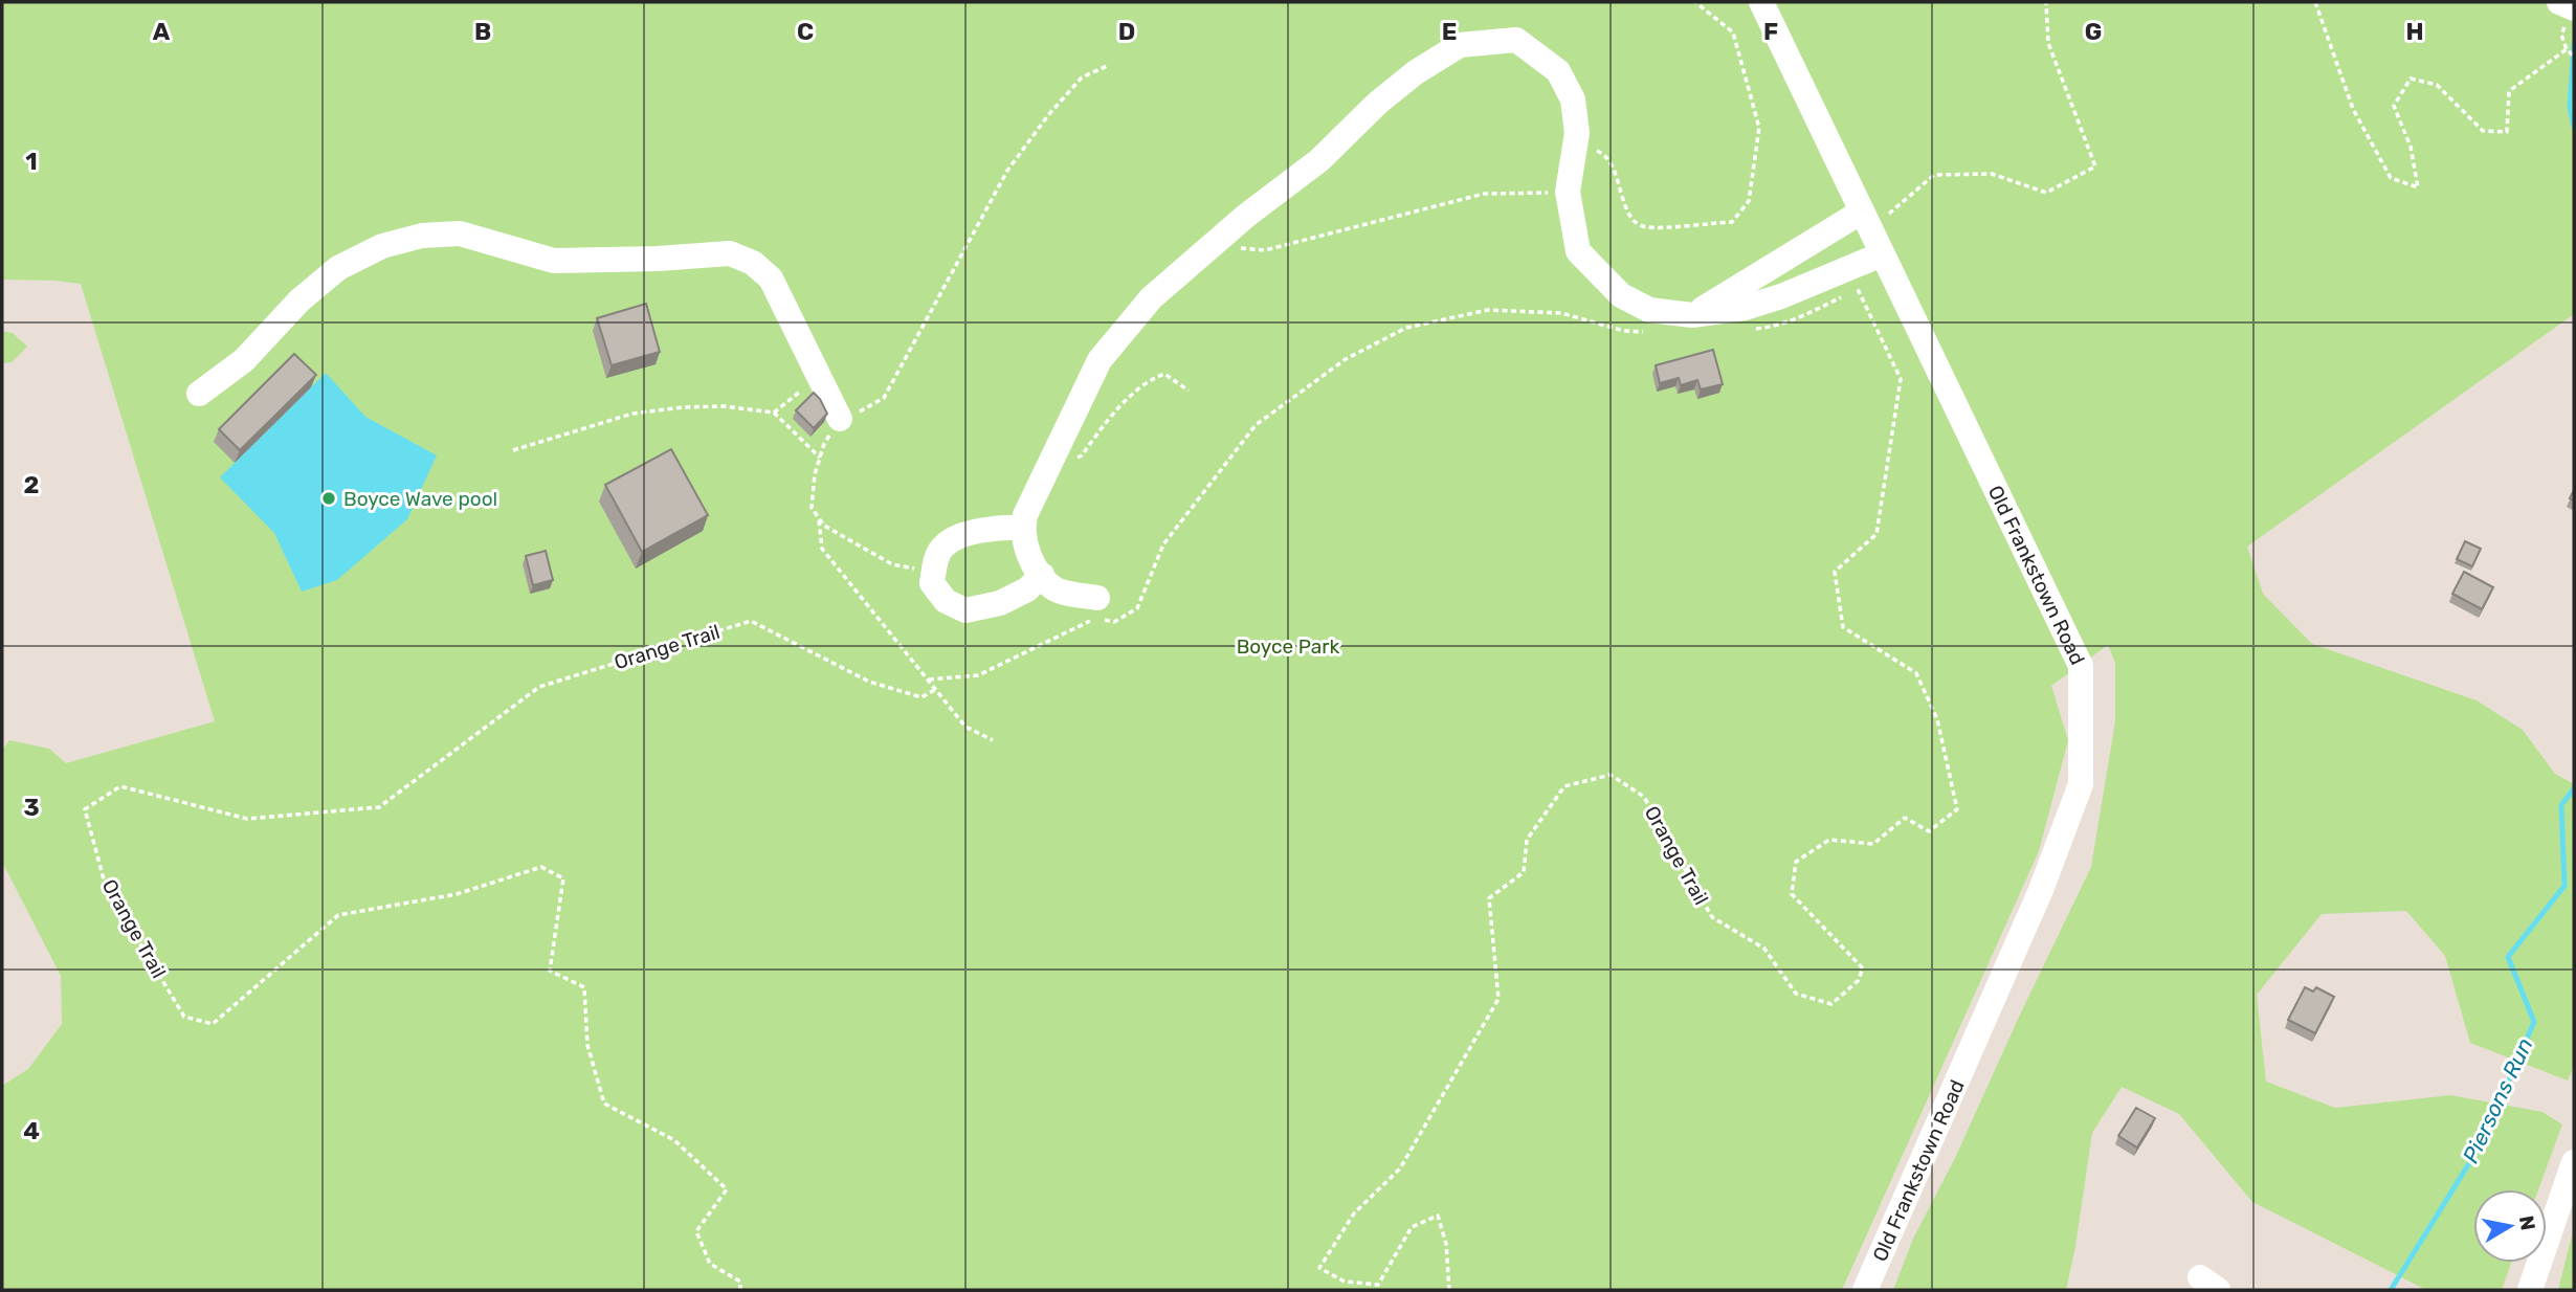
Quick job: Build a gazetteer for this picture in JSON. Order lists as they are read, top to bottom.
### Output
{
  "streets": {
    "street": ["Old Frankstown Road"],
    "path": ["Orange Trail"]
  },
  "water": ["Piersons Run"],
  "parks": ["Boyce Park"],
  "places": ["Boyce Wave pool"],
  "north": "right",
  "grid": {
    "columns": [
      "A",
      "B",
      "C",
      "D",
      "E",
      "F",
      "G",
      "H"
    ],
    "rows": [
      "1",
      "2",
      "3",
      "4"
    ]
  }
}
